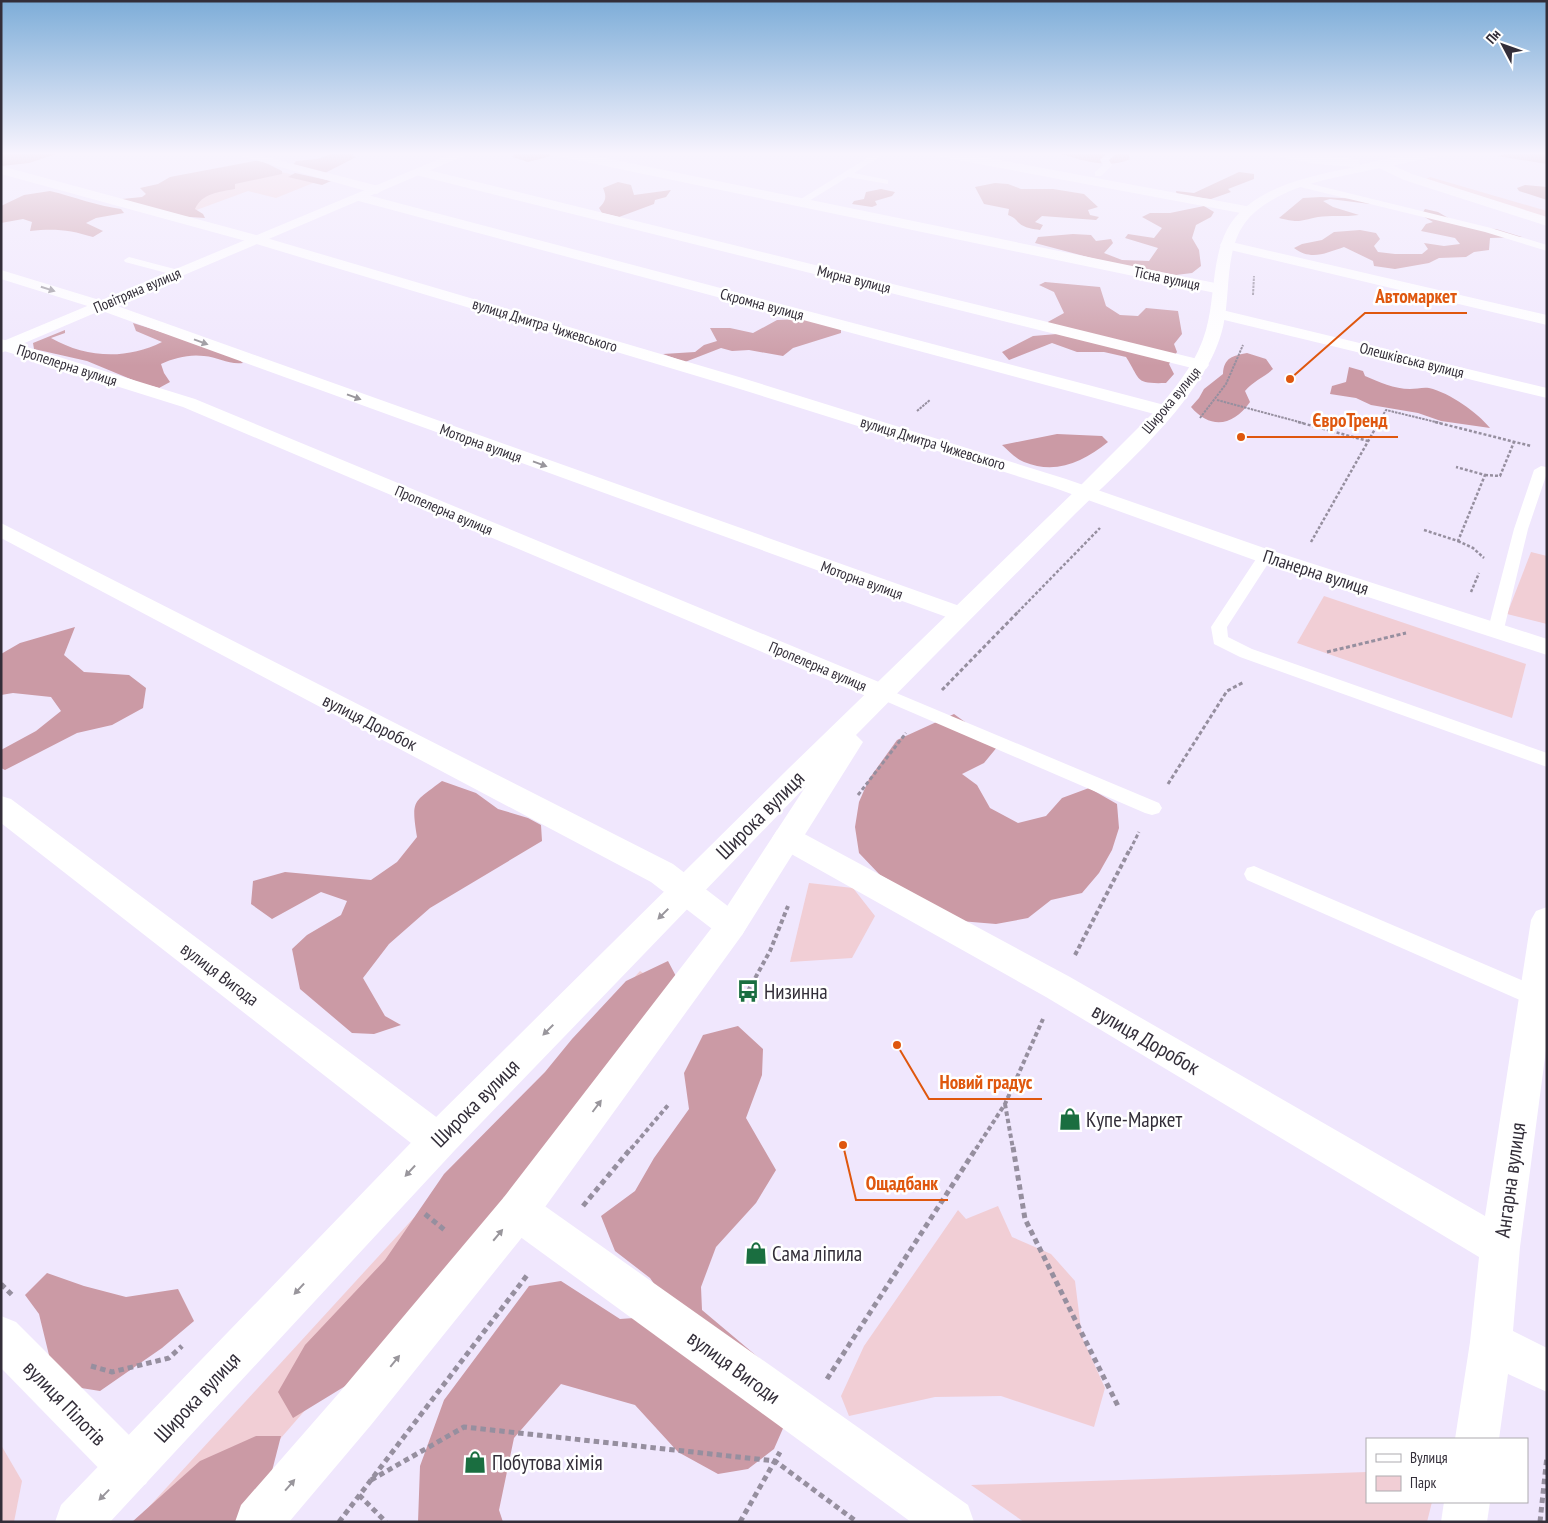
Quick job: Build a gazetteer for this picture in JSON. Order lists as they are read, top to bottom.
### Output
{
  "streets": {
    "street": [
      "Тісна вулиця",
      "Мирна вулиця",
      "Повітряна вулиця",
      "Скромна вулиця",
      "вулиця Дмитра Чижевського",
      "Олешківська вулиця",
      "Пропелерна вулиця",
      "Широка вулиця",
      "Моторна вулиця",
      "Планерна вулиця",
      "вулиця Доробок",
      "вулиця Вигода",
      "Ангарна вулиця",
      "вулиця Вигоди",
      "вулиця Пілотів"
    ]
  },
  "crossings": [
    ["Тісна вулиця", "Широка вулиця"],
    ["Мирна вулиця", "Широка вулиця"],
    ["Повітряна вулиця", "вулиця Дмитра Чижевського"],
    ["Повітряна вулиця", "Пропелерна вулиця"],
    ["Повітряна вулиця", "Моторна вулиця"],
    ["Скромна вулиця", "Широка вулиця"],
    ["вулиця Дмитра Чижевського", "Широка вулиця"],
    ["вулиця Дмитра Чижевського", "Планерна вулиця"],
    ["Олешківська вулиця", "Широка вулиця"],
    ["Пропелерна вулиця", "Широка вулиця"],
    ["Широка вулиця", "Моторна вулиця"],
    ["Широка вулиця", "Планерна вулиця"],
    ["Широка вулиця", "вулиця Доробок"],
    ["Широка вулиця", "вулиця Вигода"],
    ["Широка вулиця", "вулиця Вигоди"],
    ["Широка вулиця", "вулиця Пілотів"],
    ["вулиця Доробок", "Ангарна вулиця"]
  ],
  "one_way": ["Моторна вулиця"],
  "places": {
    "other": [
      "Автомаркет",
      "ЄвроТренд",
      "Новий градус",
      "Ощадбанк"
    ],
    "bus stop": ["Низинна"],
    "shop": ["Купе-Маркет", "Сама ліпила", "Побутова хімія"]
  },
  "legend": ["Вулиця", "Парк"],
  "north": "top left"
}
